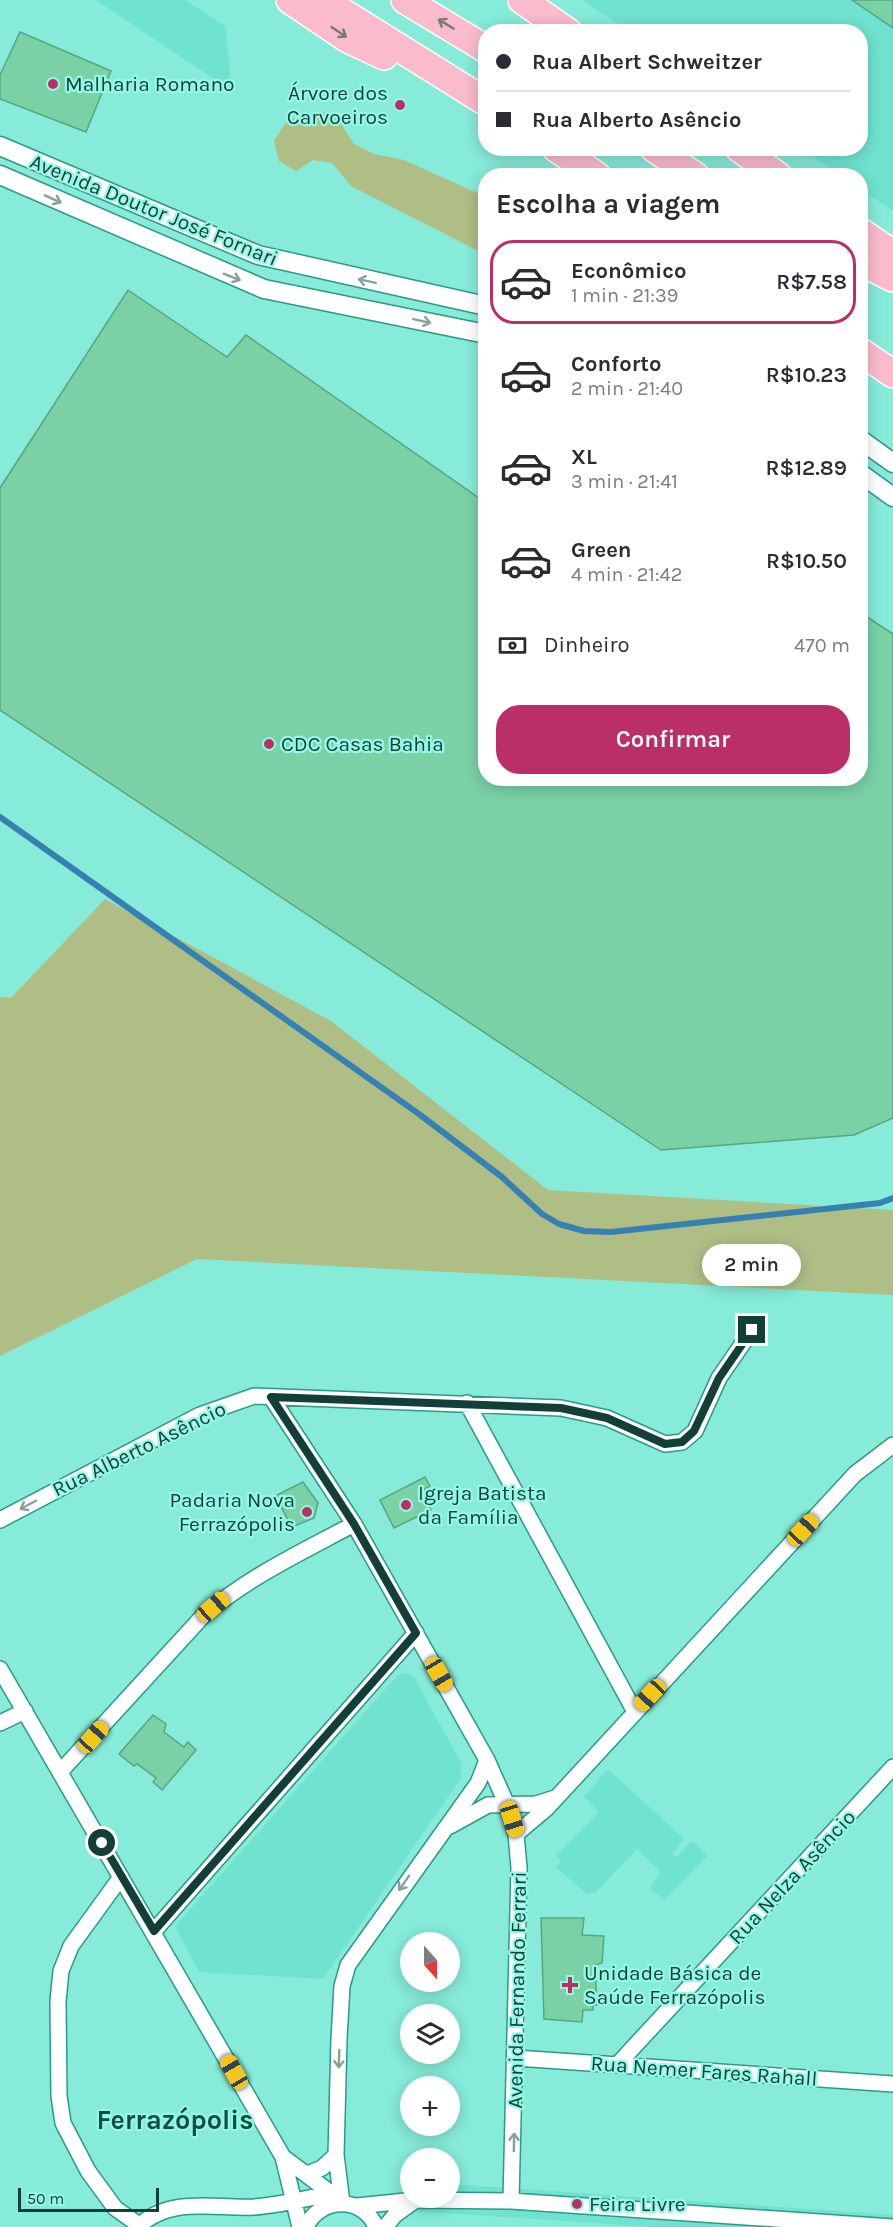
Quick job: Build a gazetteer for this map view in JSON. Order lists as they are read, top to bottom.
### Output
{
  "streets": {
    "street": [
      "Avenida Doutor José Fornari",
      "Rua Alberto Asêncio",
      "Rua Nelza Asêncio",
      "Avenida Fernando Ferrari",
      "Rua Nemer Fares Rahall"
    ]
  },
  "crossings": [
    ["Rua Alberto Asêncio", "Avenida Fernando Ferrari"],
    ["Rua Nelza Asêncio", "Rua Nemer Fares Rahall"],
    ["Avenida Fernando Ferrari", "Rua Nemer Fares Rahall"]
  ],
  "districts": ["Ferrazópolis"],
  "places": {
    "other": [
      "Malharia Romano",
      "Árvore dos Carvoeiros",
      "CDC Casas Bahia",
      "Igreja Batista da Família",
      "Padaria Nova Ferrazópolis",
      "Feira Livre"
    ],
    "health": ["Unidade Básica de Saúde Ferrazópolis"]
  },
  "scale_bar": "50 m",
  "north": "bottom",
  "page": {
    "banner": ["Rua Albert Schweitzer", "Rua Alberto Asêncio"],
    "heading": "Escolha a viagem",
    "list": [
      {
        "name": "Econômico",
        "note": "1 min · 21:39",
        "value": "R$7.58"
      },
      {
        "name": "Conforto",
        "note": "2 min · 21:40",
        "value": "R$10.23"
      },
      {
        "name": "XL",
        "note": "3 min · 21:41",
        "value": "R$12.89"
      },
      {
        "name": "Green",
        "note": "4 min · 21:42",
        "value": "R$10.50"
      }
    ],
    "pay": ["Dinheiro", "470 m"],
    "buttons": "Confirmar",
    "bubble": "2 min",
    "map_buttons": ["+", "−"],
    "scale": "50 m"
  }
}
